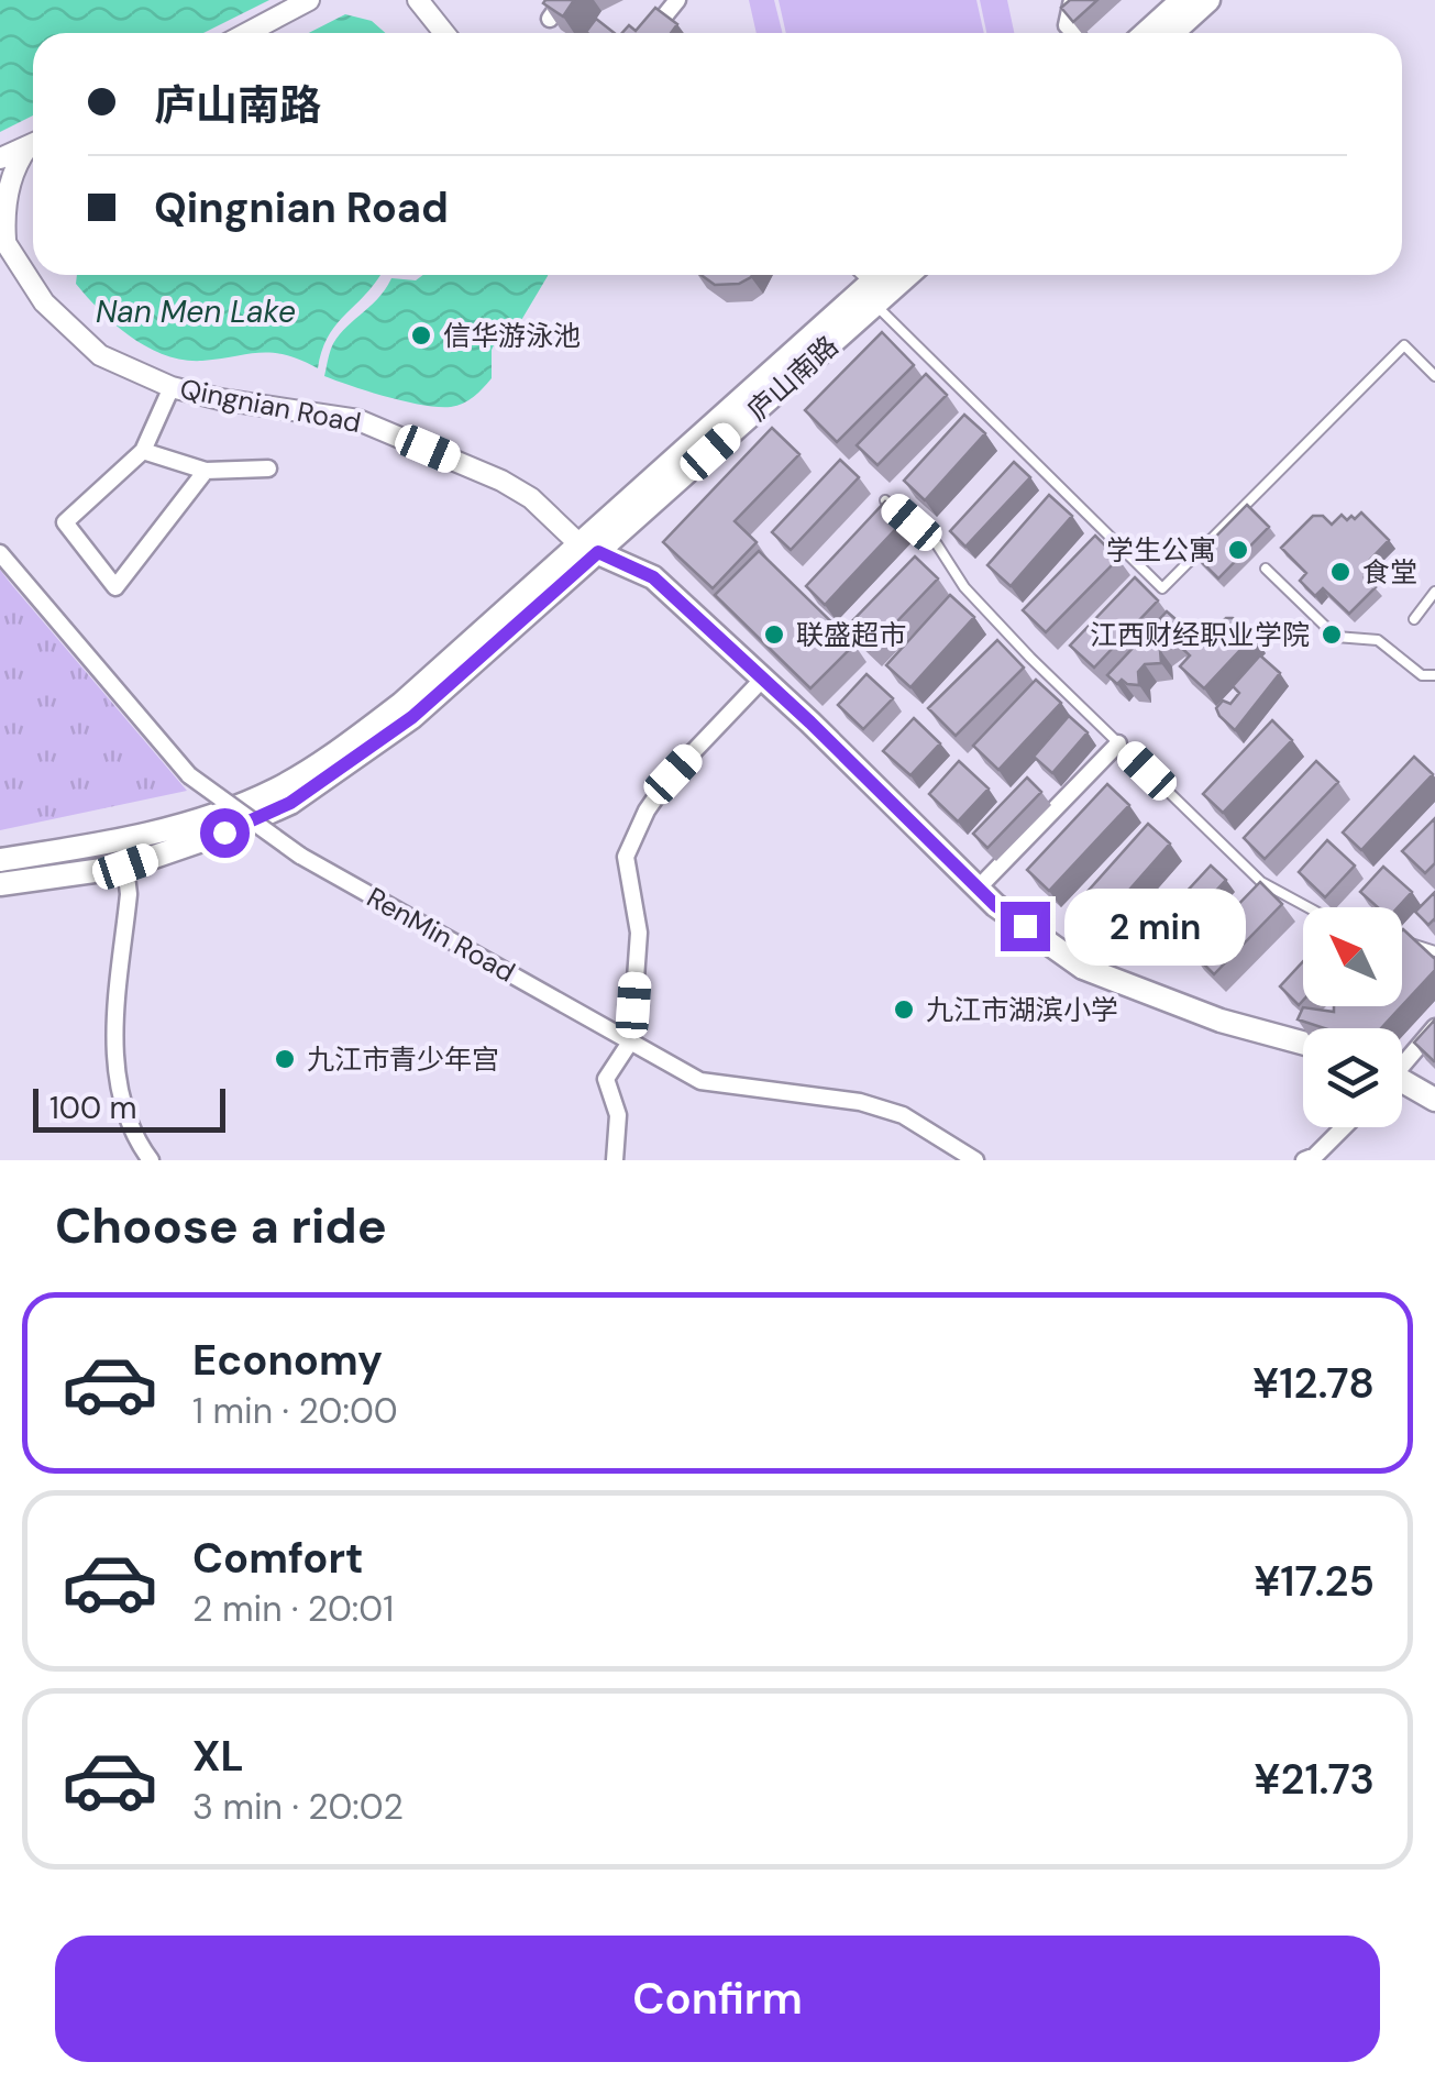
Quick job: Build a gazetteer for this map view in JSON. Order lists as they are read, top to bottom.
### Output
{
  "streets": {
    "main road": ["庐山南路", "Qingnian Road"],
    "street": ["RenMin Road"]
  },
  "crossings": [
    ["庐山南路", "Qingnian Road"]
  ],
  "water": ["Nan Men Lake"],
  "places": [
    "信华游泳池",
    "学生公寓",
    "食堂",
    "联盛超市",
    "江西财经职业学院",
    "九江市湖滨小学",
    "九江市青少年宫"
  ],
  "scale_bar": "100 m",
  "north": "top left",
  "page": {
    "banner": ["庐山南路", "Qingnian Road"],
    "bubble": "2 min",
    "scale": "100 m",
    "heading": "Choose a ride",
    "list": [
      {
        "name": "Economy",
        "note": "1 min · 20:00",
        "value": "¥12.78"
      },
      {
        "name": "Comfort",
        "note": "2 min · 20:01",
        "value": "¥17.25"
      },
      {
        "name": "XL",
        "note": "3 min · 20:02",
        "value": "¥21.73"
      }
    ],
    "buttons": "Confirm"
  }
}
